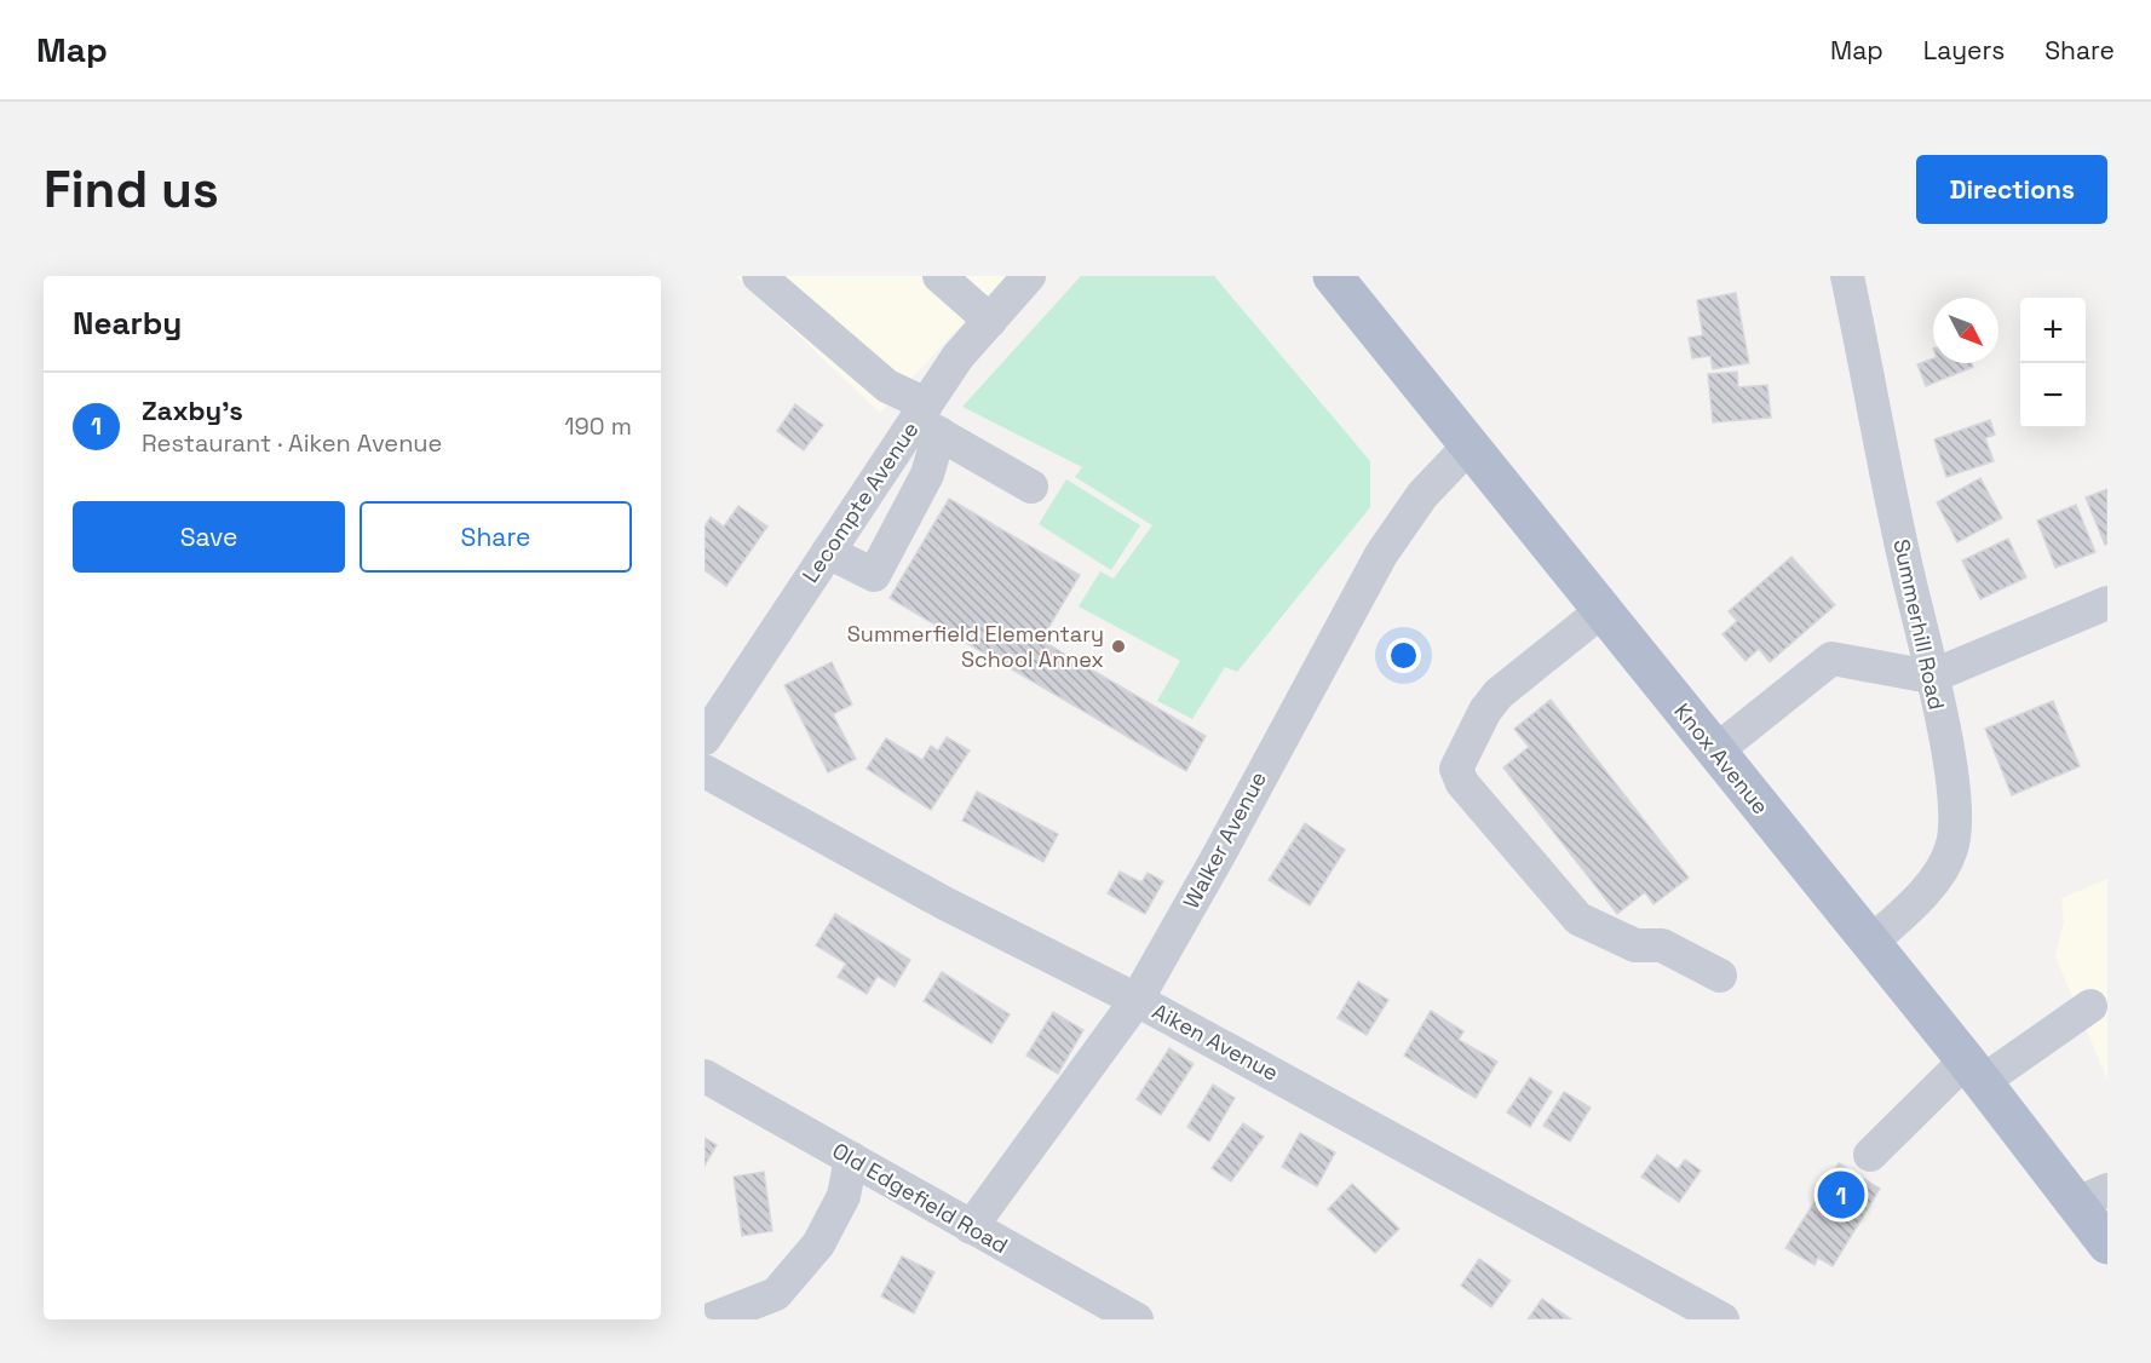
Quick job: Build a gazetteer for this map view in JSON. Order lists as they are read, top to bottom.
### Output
{
  "streets": {
    "main road": ["Knox Avenue"],
    "street": [
      "Lecompte Avenue",
      "Summerhill Road",
      "Walker Avenue",
      "Aiken Avenue",
      "Old Edgefield Road"
    ]
  },
  "crossings": [
    ["Summerhill Road", "Knox Avenue"],
    ["Knox Avenue", "Walker Avenue"],
    ["Walker Avenue", "Aiken Avenue"],
    ["Walker Avenue", "Old Edgefield Road"]
  ],
  "places": ["Summerfield Elementary School Annex"],
  "north": "bottom right",
  "page": {
    "header": "Map",
    "nav": ["Map", "Layers", "Share"],
    "buttons": [
      "Directions",
      ["Save", "Share"]
    ],
    "title": "Find us",
    "heading": "Nearby",
    "map_buttons": ["+", "−"],
    "list": [
      {
        "mark": "1",
        "name": "Zaxby's",
        "note": "Restaurant · Aiken Avenue",
        "value": "190 m"
      }
    ],
    "pins": "1"
  }
}
